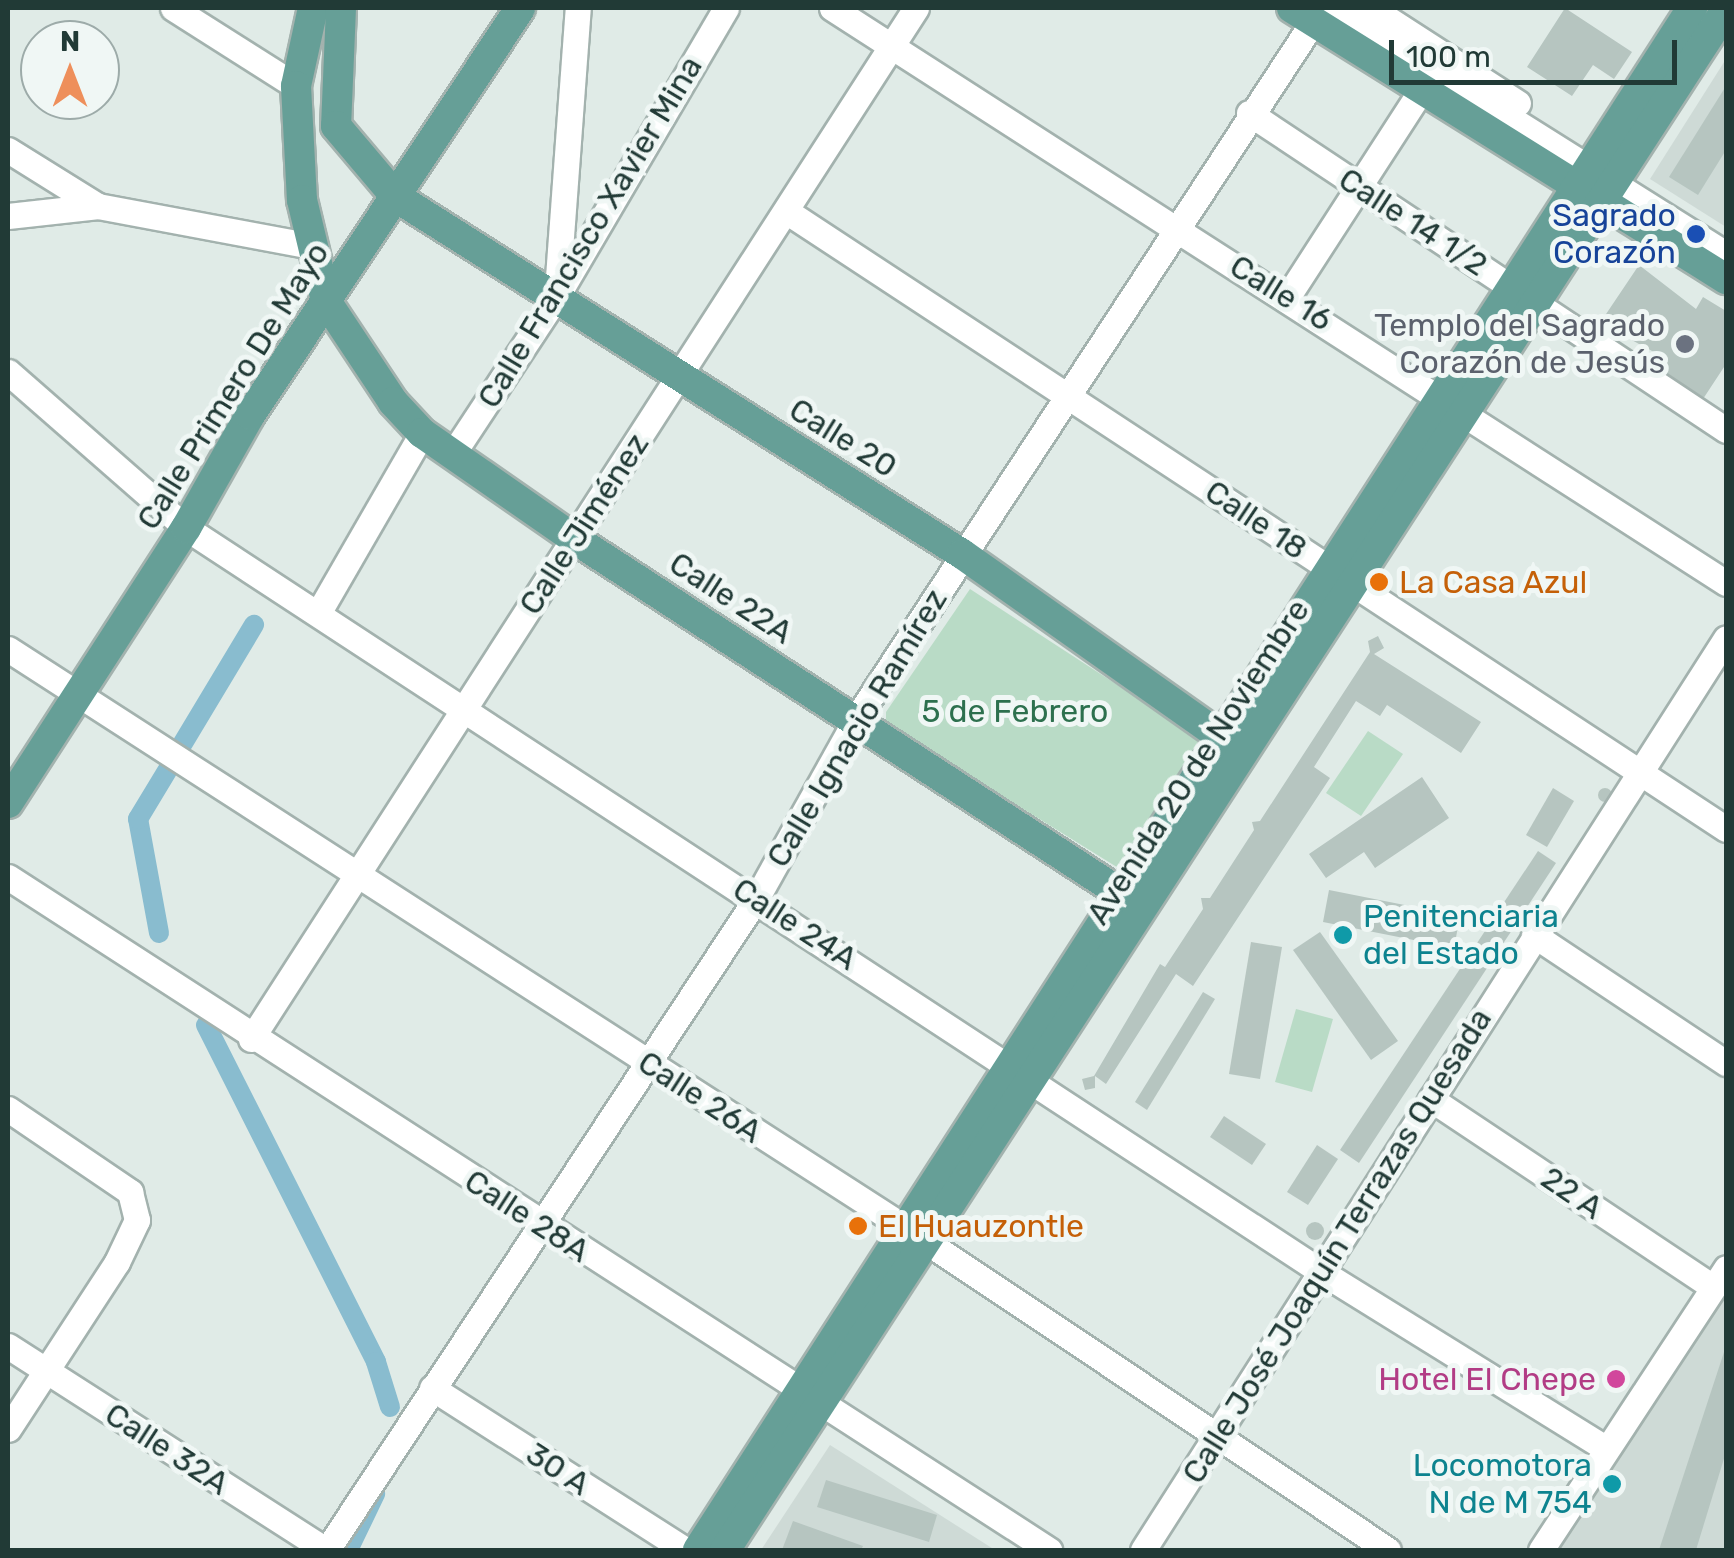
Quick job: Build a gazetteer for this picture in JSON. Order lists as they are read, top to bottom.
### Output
{
  "streets": {
    "main road": [
      "Calle Primero De Mayo",
      "Calle 20",
      "Calle 22A",
      "Avenida 20 de Noviembre"
    ],
    "street": [
      "Calle 14 1/2",
      "Calle Francisco Xavier Mina",
      "Calle 16",
      "Calle 18",
      "Calle Jiménez",
      "Calle Ignacio Ramírez",
      "Calle 24A",
      "Calle 26A",
      "22 A",
      "Calle 28A",
      "Calle José Joaquín Terrazas Quesada",
      "Calle 32A",
      "30 A"
    ]
  },
  "crossings": [
    ["Calle 14 1/2", "Calle Ignacio Ramírez"],
    ["Calle 14 1/2", "Avenida 20 de Noviembre"],
    ["Calle Francisco Xavier Mina", "Calle 20"],
    ["Calle Francisco Xavier Mina", "Calle 22A"],
    ["Calle 16", "Calle Jiménez"],
    ["Calle 16", "Calle Ignacio Ramírez"],
    ["Calle 16", "Avenida 20 de Noviembre"],
    ["Calle Primero De Mayo", "Calle 20"],
    ["Calle Primero De Mayo", "Calle 22A"],
    ["Calle Primero De Mayo", "Calle 24A"],
    ["Calle Primero De Mayo", "Calle 26A"],
    ["Calle 20", "Calle Jiménez"],
    ["Calle 20", "Calle Ignacio Ramírez"],
    ["Calle 20", "Avenida 20 de Noviembre"],
    ["Calle 18", "Calle Jiménez"],
    ["Calle 18", "Calle Ignacio Ramírez"],
    ["Calle 18", "Avenida 20 de Noviembre"],
    ["Calle 18", "Calle José Joaquín Terrazas Quesada"],
    ["Calle Jiménez", "Calle 22A"],
    ["Calle Jiménez", "Calle 24A"],
    ["Calle Jiménez", "Calle 26A"],
    ["Calle Jiménez", "Calle 28A"],
    ["Calle 22A", "Calle Ignacio Ramírez"],
    ["Calle 22A", "Avenida 20 de Noviembre"],
    ["Calle Ignacio Ramírez", "Calle 24A"],
    ["Calle Ignacio Ramírez", "Calle 26A"],
    ["Calle Ignacio Ramírez", "Calle 28A"],
    ["Calle Ignacio Ramírez", "Calle 32A"],
    ["Calle Ignacio Ramírez", "30 A"],
    ["Avenida 20 de Noviembre", "Calle 24A"],
    ["Avenida 20 de Noviembre", "Calle 26A"],
    ["Avenida 20 de Noviembre", "Calle 28A"],
    ["Calle 24A", "Calle José Joaquín Terrazas Quesada"],
    ["Calle 26A", "Calle José Joaquín Terrazas Quesada"],
    ["22 A", "Calle José Joaquín Terrazas Quesada"]
  ],
  "parks": ["5 de Febrero"],
  "places": [
    "Sagrado Corazón",
    "Templo del Sagrado Corazón de Jesús",
    "La Casa Azul",
    "Penitenciaria del Estado",
    "El Huauzontle",
    "Hotel El Chepe",
    "Locomotora N de M 754"
  ],
  "scale_bar": "100 m",
  "north": "top"
}
